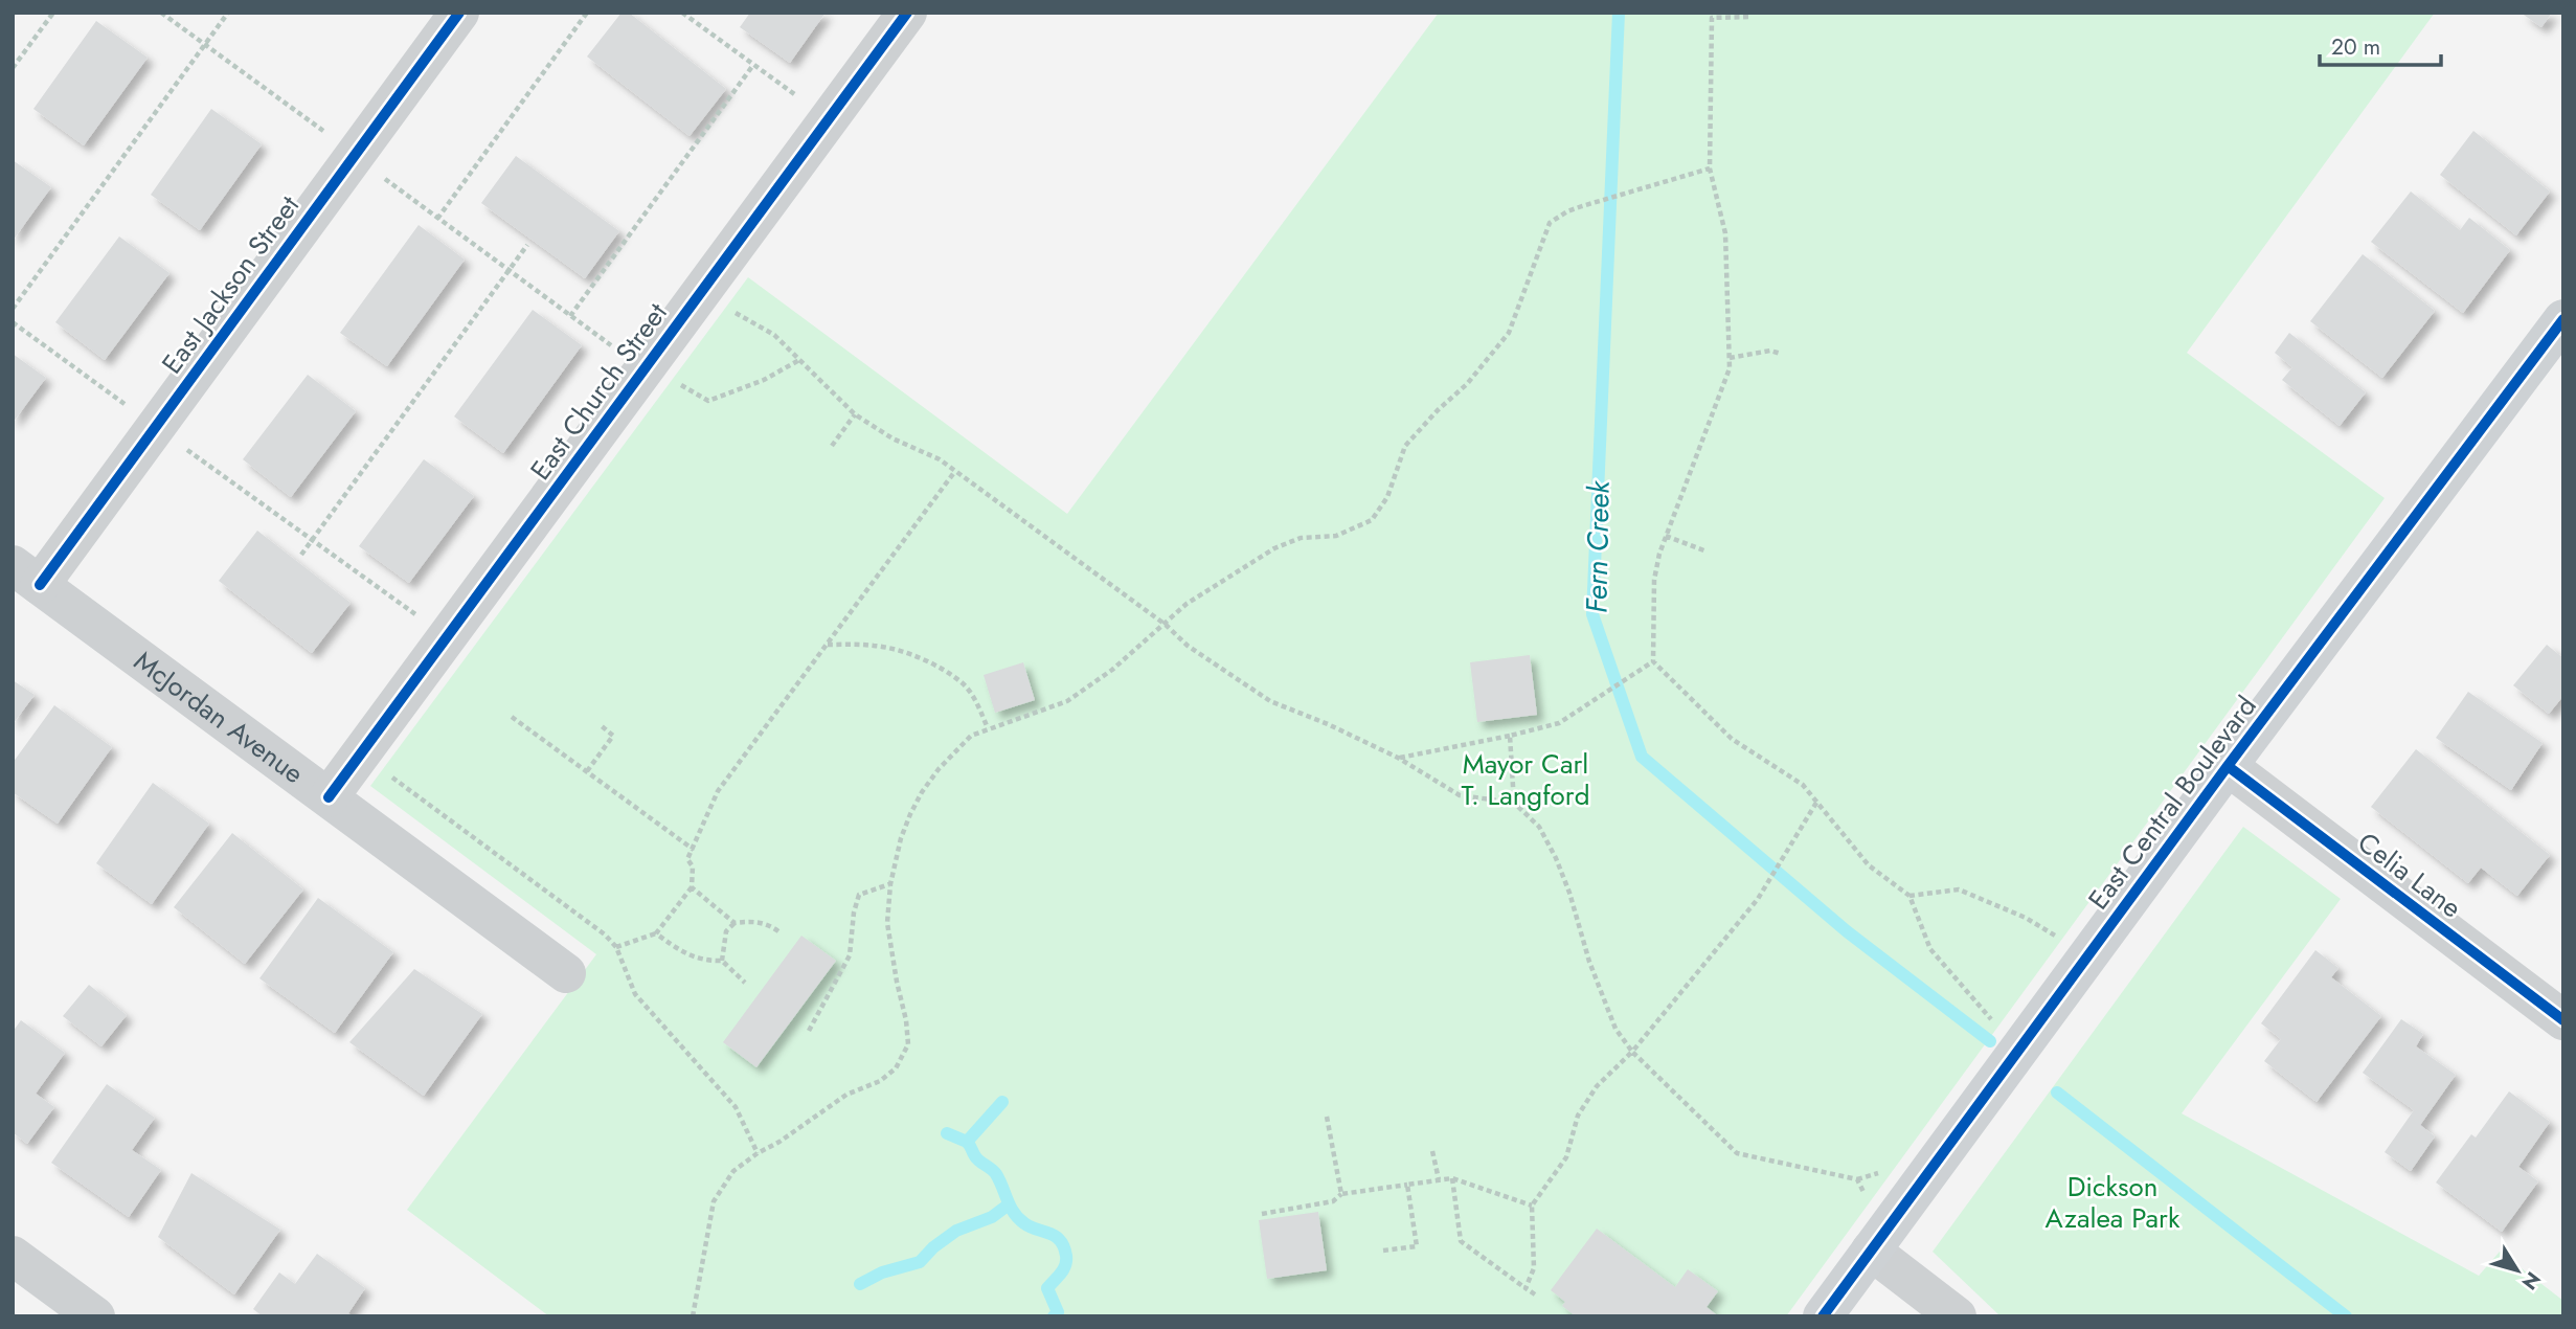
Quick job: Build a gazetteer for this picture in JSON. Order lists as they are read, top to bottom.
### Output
{
  "streets": {
    "street": [
      "East Jackson Street",
      "East Church Street",
      "McJordan Avenue",
      "East Central Boulevard",
      "Celia Lane"
    ]
  },
  "crossings": [
    ["East Jackson Street", "McJordan Avenue"],
    ["East Church Street", "McJordan Avenue"],
    ["East Central Boulevard", "Celia Lane"]
  ],
  "water": ["Fern Creek"],
  "parks": ["Mayor Carl T. Langford", "Dickson Azalea Park"],
  "scale_bar": "20 m",
  "north": "bottom right"
}
